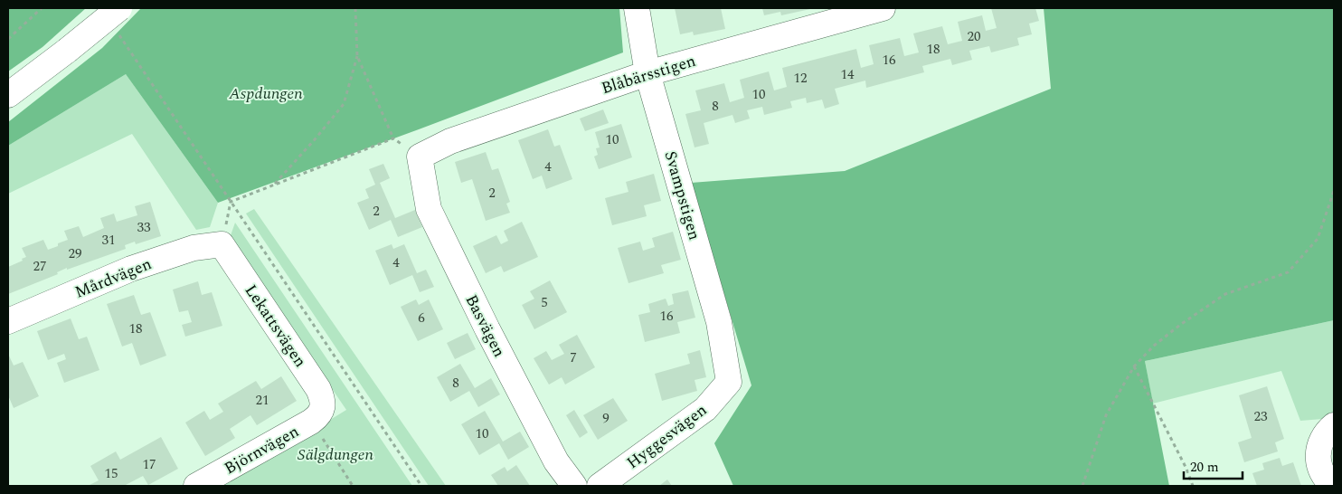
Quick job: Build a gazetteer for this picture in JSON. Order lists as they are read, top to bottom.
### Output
{
  "streets": {
    "street": [
      "Blåbärsstigen",
      "Svampstigen",
      "Mårdvägen",
      "Lekattsvägen",
      "Basvägen",
      "Hyggesvägen",
      "Björnvägen"
    ]
  },
  "crossings": [
    ["Blåbärsstigen", "Svampstigen"],
    ["Blåbärsstigen", "Basvägen"],
    ["Svampstigen", "Hyggesvägen"],
    ["Mårdvägen", "Lekattsvägen"],
    ["Lekattsvägen", "Björnvägen"]
  ],
  "parks": ["Aspdungen", "Sälgdungen"],
  "house_numbers": [
    "20",
    "18",
    "16",
    "14",
    "12",
    "10",
    "8",
    "10",
    "4",
    "2",
    "2",
    "33",
    "31",
    "29",
    "4",
    "27",
    "5",
    "16",
    "6",
    "18",
    "7",
    "8",
    "21",
    "23",
    "9",
    "10",
    "17",
    "15"
  ],
  "scale_bar": "20 m"
}
